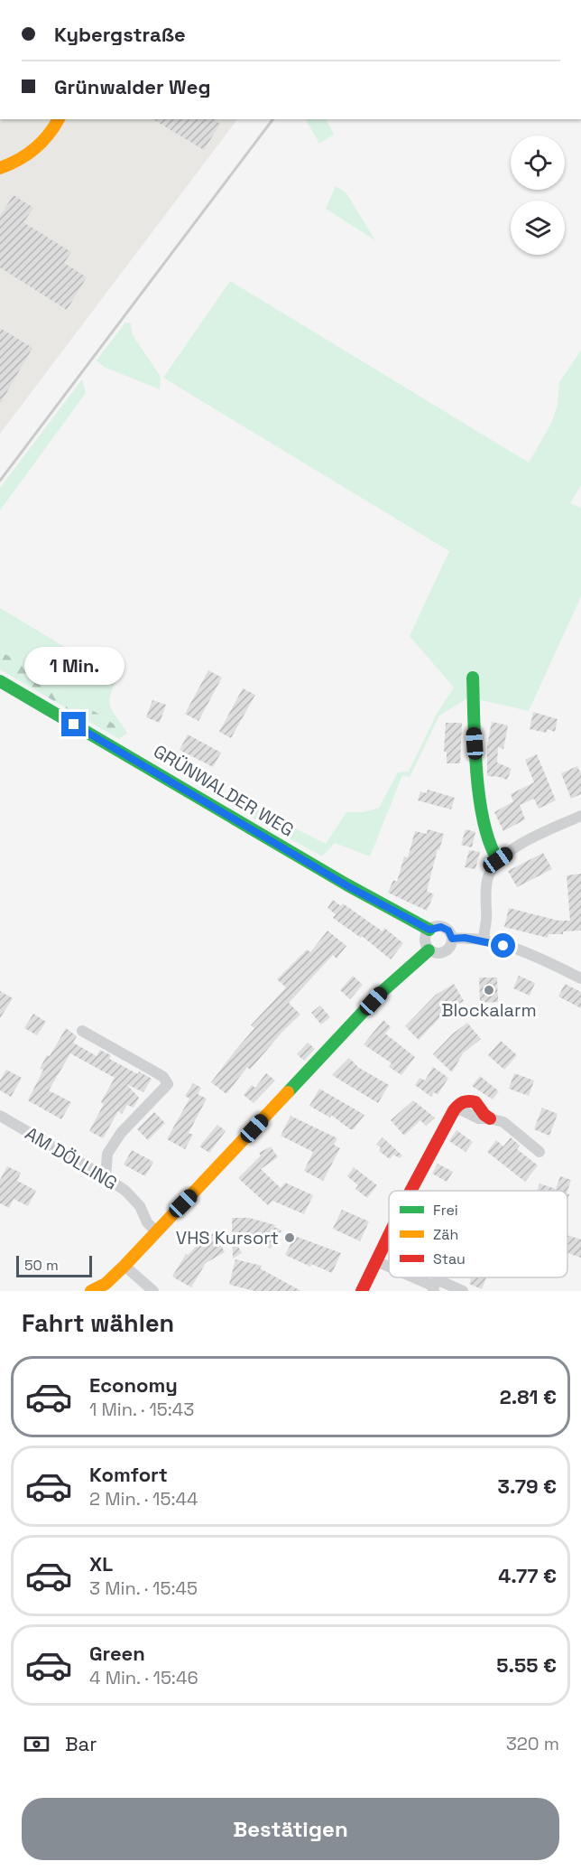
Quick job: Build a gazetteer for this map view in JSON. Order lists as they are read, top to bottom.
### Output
{
  "streets": {
    "street": ["GRÜNWALDER WEG", "AM DÖLLING"]
  },
  "places": ["Blockalarm", "VHS Kursort"],
  "legend": ["Frei", "Zäh", "Stau"],
  "scale_bar": "50 m",
  "page": {
    "banner": ["Kybergstraße", "Grünwalder Weg"],
    "bubble": "1 Min.",
    "scale": "50 m",
    "heading": "Fahrt wählen",
    "list": [
      {
        "name": "Economy",
        "note": "1 Min. · 15:43",
        "value": "2.81 €"
      },
      {
        "name": "Komfort",
        "note": "2 Min. · 15:44",
        "value": "3.79 €"
      },
      {
        "name": "XL",
        "note": "3 Min. · 15:45",
        "value": "4.77 €"
      },
      {
        "name": "Green",
        "note": "4 Min. · 15:46",
        "value": "5.55 €"
      }
    ],
    "pay": ["Bar", "320 m"],
    "buttons": "Bestätigen"
  }
}
